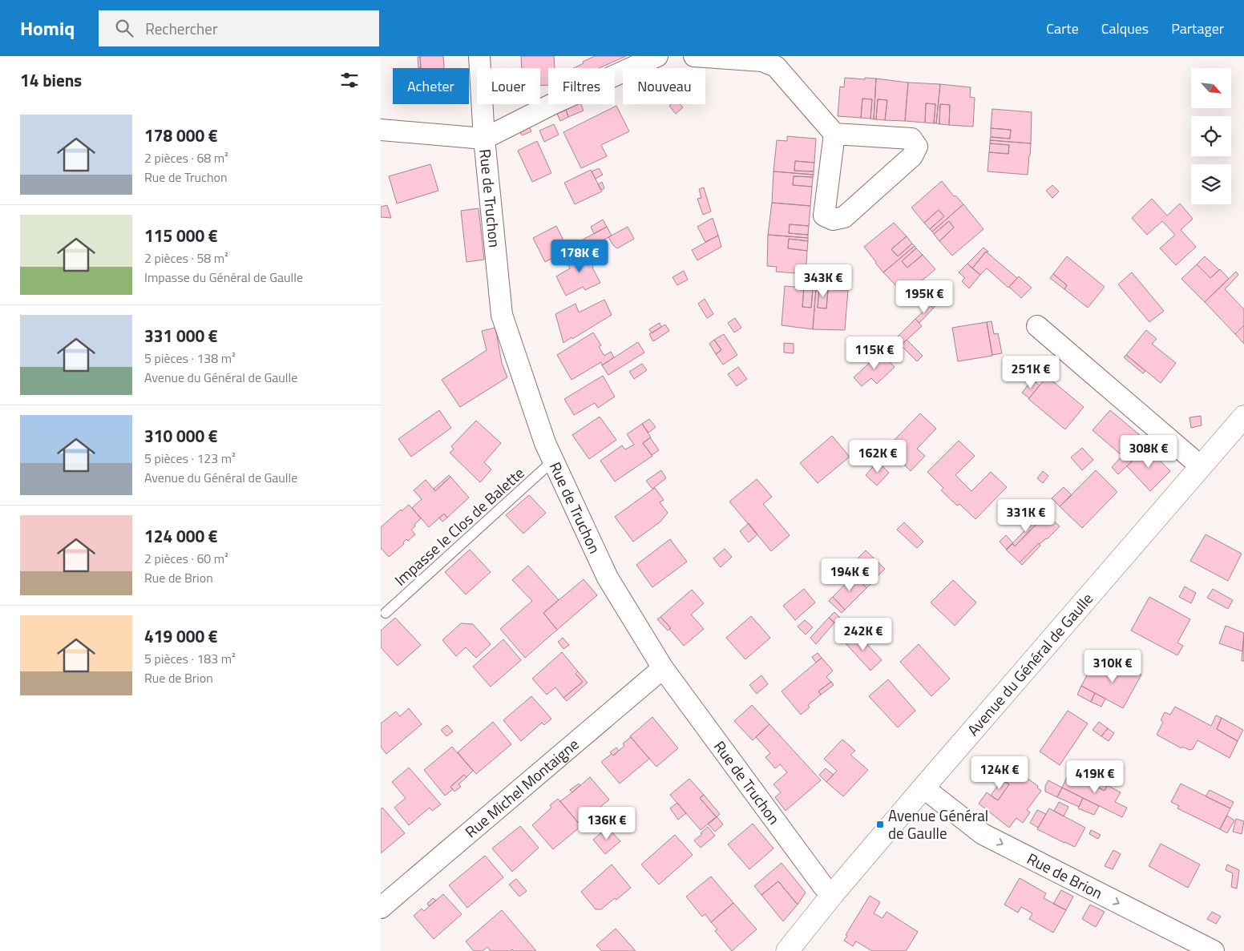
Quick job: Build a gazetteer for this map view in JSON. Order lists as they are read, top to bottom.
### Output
{
  "streets": {
    "street": [
      "Rue de Truchon",
      "Avenue du Général de Gaulle",
      "Rue Michel Montaigne",
      "Rue de Brion"
    ],
    "lane": ["Impasse le Clos de Balette"]
  },
  "crossings": [
    ["Rue de Truchon", "Impasse le Clos de Balette"],
    ["Rue de Truchon", "Avenue du Général de Gaulle"],
    ["Rue de Truchon", "Rue Michel Montaigne"],
    ["Avenue du Général de Gaulle", "Rue de Brion"]
  ],
  "one_way": ["Rue de Brion"],
  "places": {
    "transit": ["Avenue Général de Gaulle"]
  },
  "north": "bottom right",
  "page": {
    "header": "Homiq",
    "search": "Rechercher",
    "nav": ["Carte", "Calques", "Partager"],
    "heading": "14 biens",
    "chip": [
      "Acheter",
      "Louer",
      "Filtres",
      "Nouveau"
    ],
    "list": [
      {
        "name": "178 000 €",
        "note": "2 pièces · 68 m² · Rue de Truchon"
      },
      {
        "name": "115 000 €",
        "note": "2 pièces · 58 m² · Impasse du Général de Gaulle"
      },
      {
        "name": "331 000 €",
        "note": "5 pièces · 138 m² · Avenue du Général de Gaulle"
      },
      {
        "name": "310 000 €",
        "note": "5 pièces · 123 m² · Avenue du Général de Gaulle"
      },
      {
        "name": "124 000 €",
        "note": "2 pièces · 60 m² · Rue de Brion"
      },
      {
        "name": "419 000 €",
        "note": "5 pièces · 183 m² · Rue de Brion"
      }
    ],
    "price": [
      "178K €",
      "343K €",
      "195K €",
      "115K €",
      "251K €",
      "308K €",
      "162K €",
      "331K €",
      "194K €",
      "242K €",
      "310K €",
      "124K €",
      "419K €",
      "136K €"
    ]
  }
}
